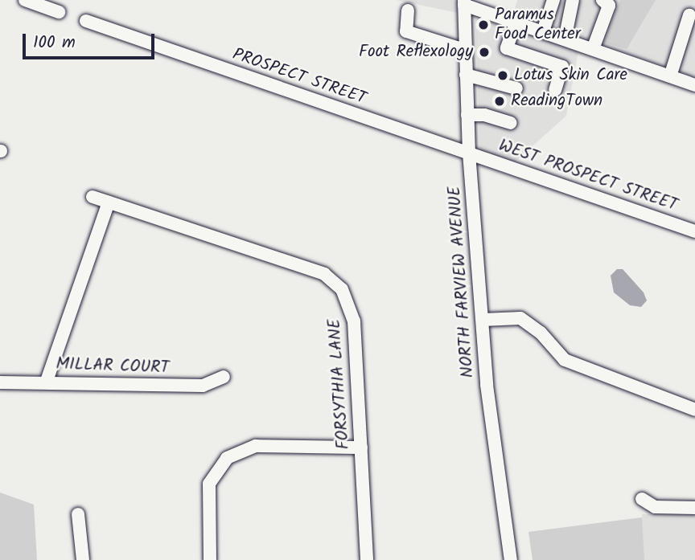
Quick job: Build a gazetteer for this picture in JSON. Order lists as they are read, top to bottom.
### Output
{
  "streets": {
    "street": [
      "PROSPECT STREET",
      "WEST PROSPECT STREET",
      "NORTH FARVIEW AVENUE",
      "MILLAR COURT",
      "FORSYTHIA LANE"
    ]
  },
  "crossings": [
    ["PROSPECT STREET", "WEST PROSPECT STREET"],
    ["PROSPECT STREET", "NORTH FARVIEW AVENUE"],
    ["WEST PROSPECT STREET", "NORTH FARVIEW AVENUE"]
  ],
  "places": [
    "Paramus Food Center",
    "Foot Reflexology",
    "Lotus Skin Care",
    "ReadingTown"
  ],
  "scale_bar": "100 m"
}
